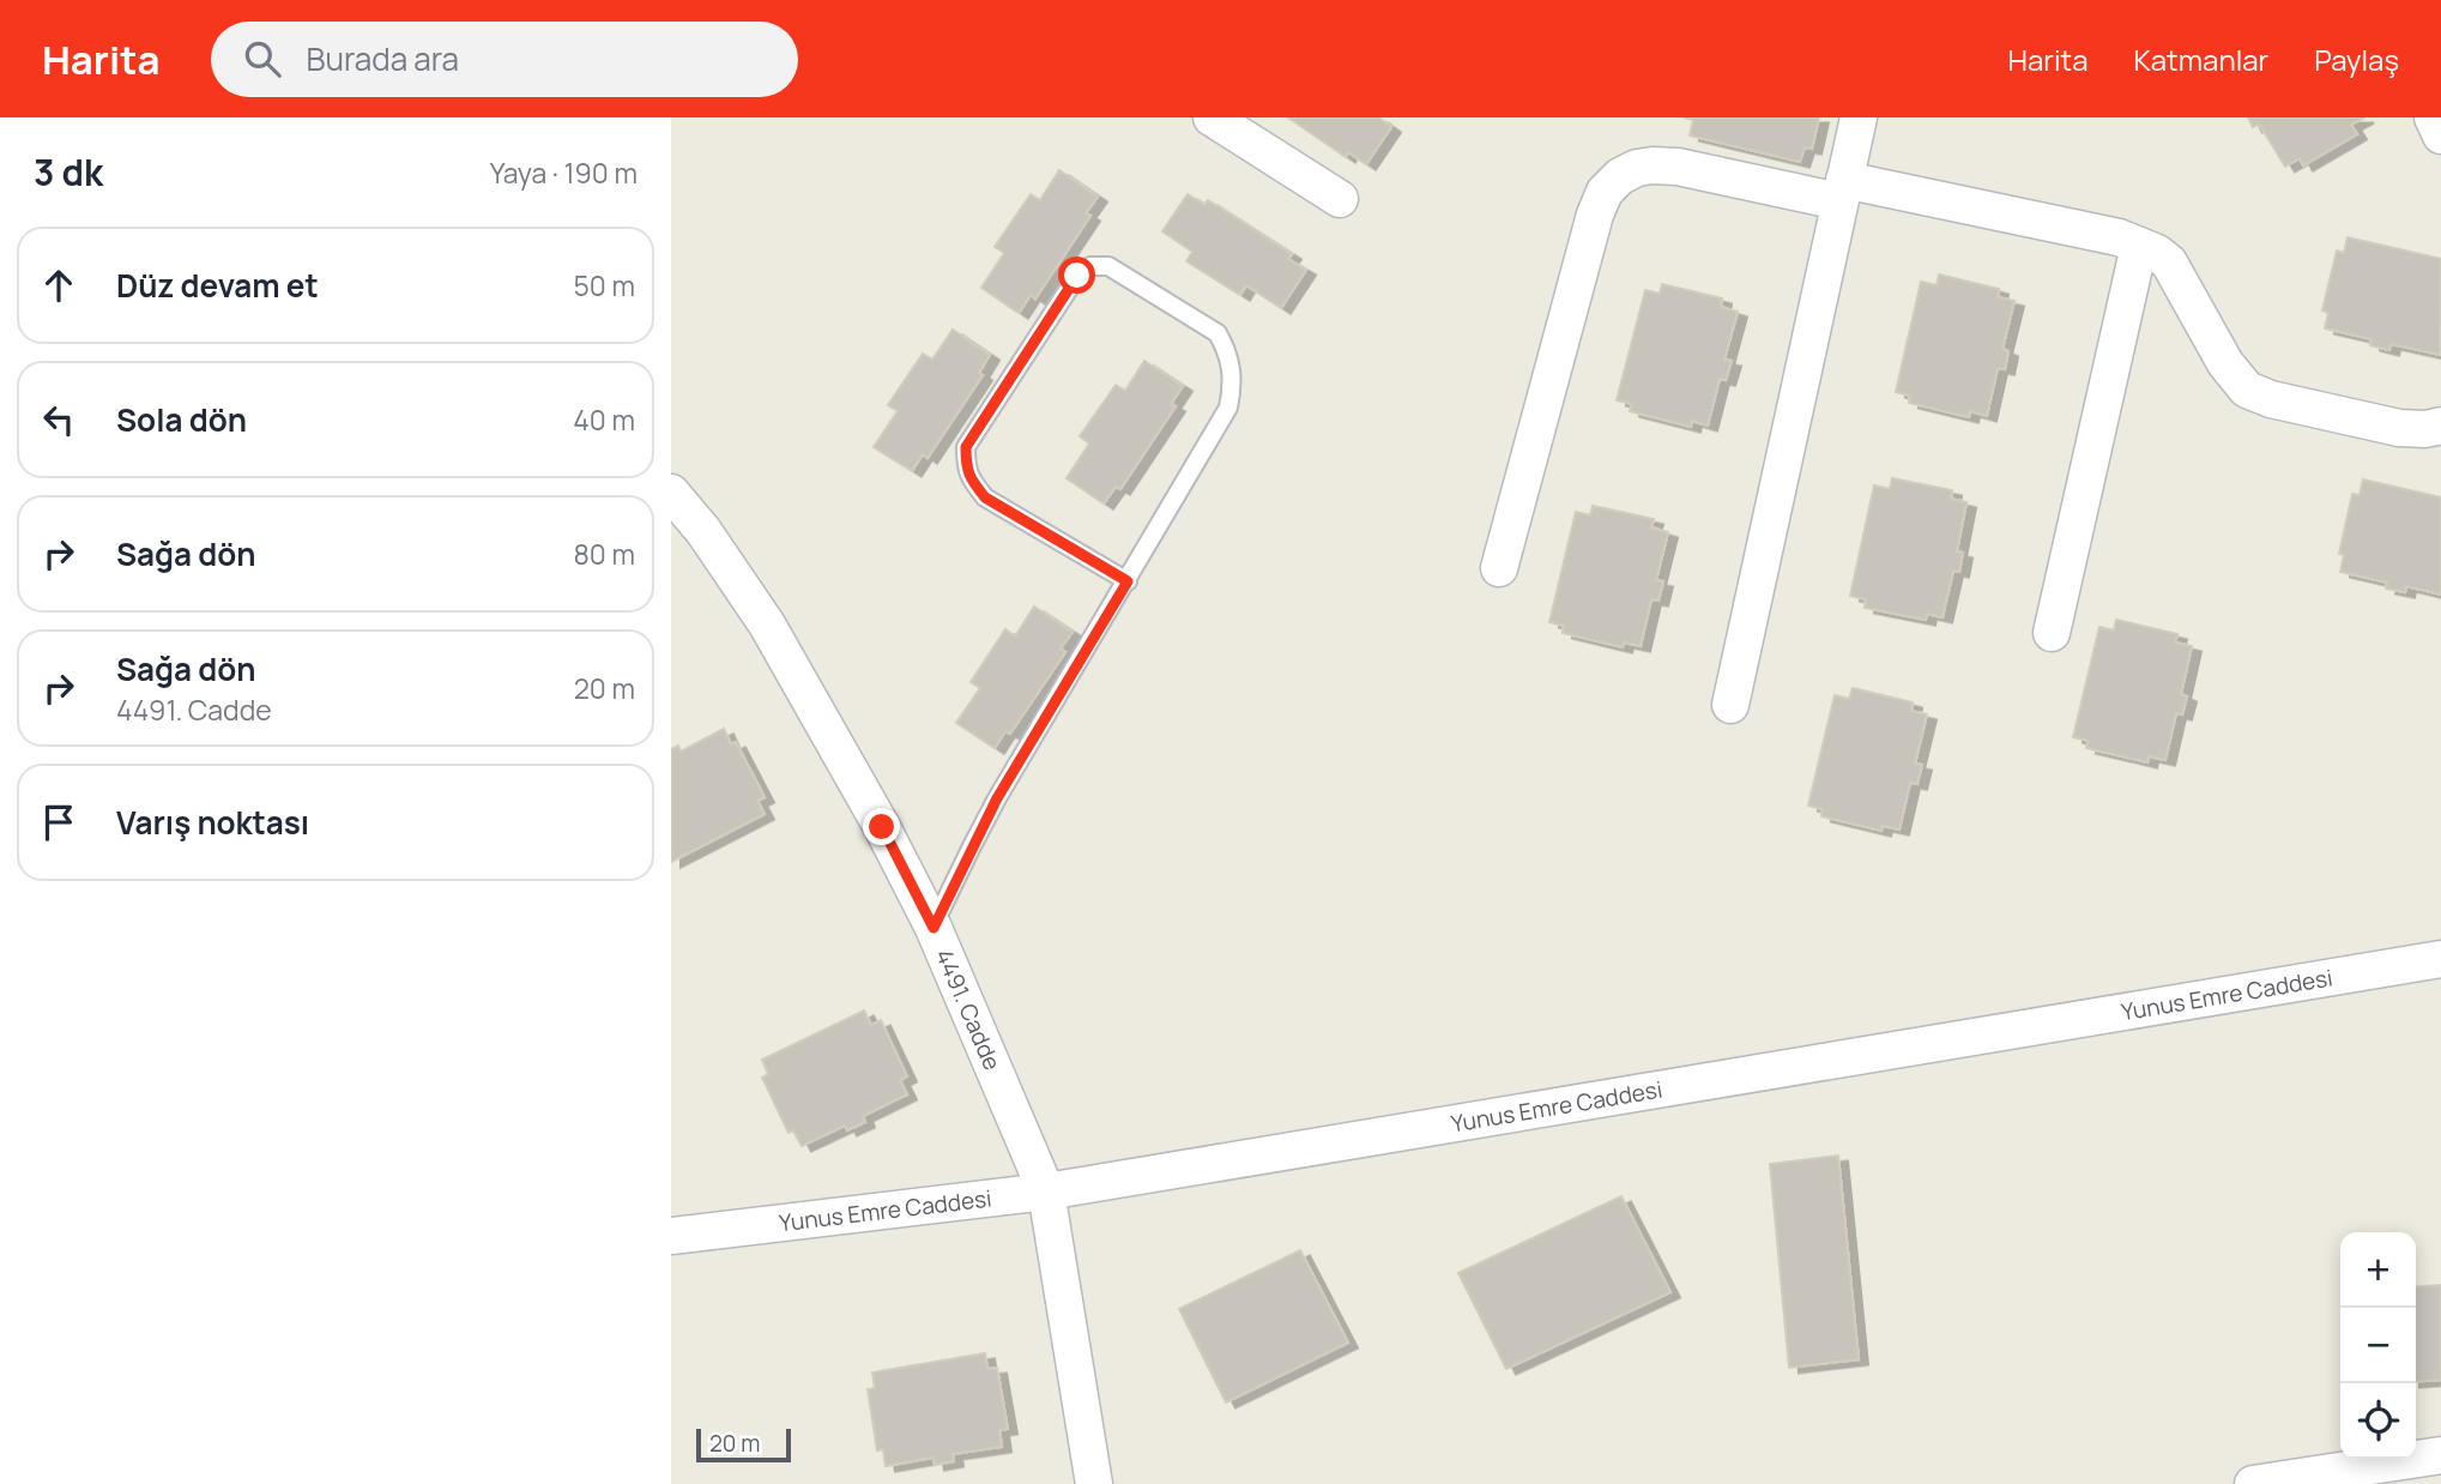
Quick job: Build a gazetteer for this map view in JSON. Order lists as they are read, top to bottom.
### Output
{
  "streets": {
    "street": ["Yunus Emre Caddesi", "4491. Cadde"]
  },
  "crossings": [
    ["Yunus Emre Caddesi", "4491. Cadde"]
  ],
  "scale_bar": "20 m",
  "page": {
    "header": "Harita",
    "search": "Burada ara",
    "nav": ["Harita", "Katmanlar", "Paylaş"],
    "heading": ["3 dk", "Yaya · 190 m"],
    "list": [
      ["Düz devam et", "50 m"],
      ["Sola dön", "40 m"],
      ["Sağa dön", "80 m"],
      ["Sağa dön", "4491. Cadde", "20 m"],
      "Varış noktası"
    ],
    "map_buttons": ["+", "−"],
    "scale": "20 m"
  }
}
